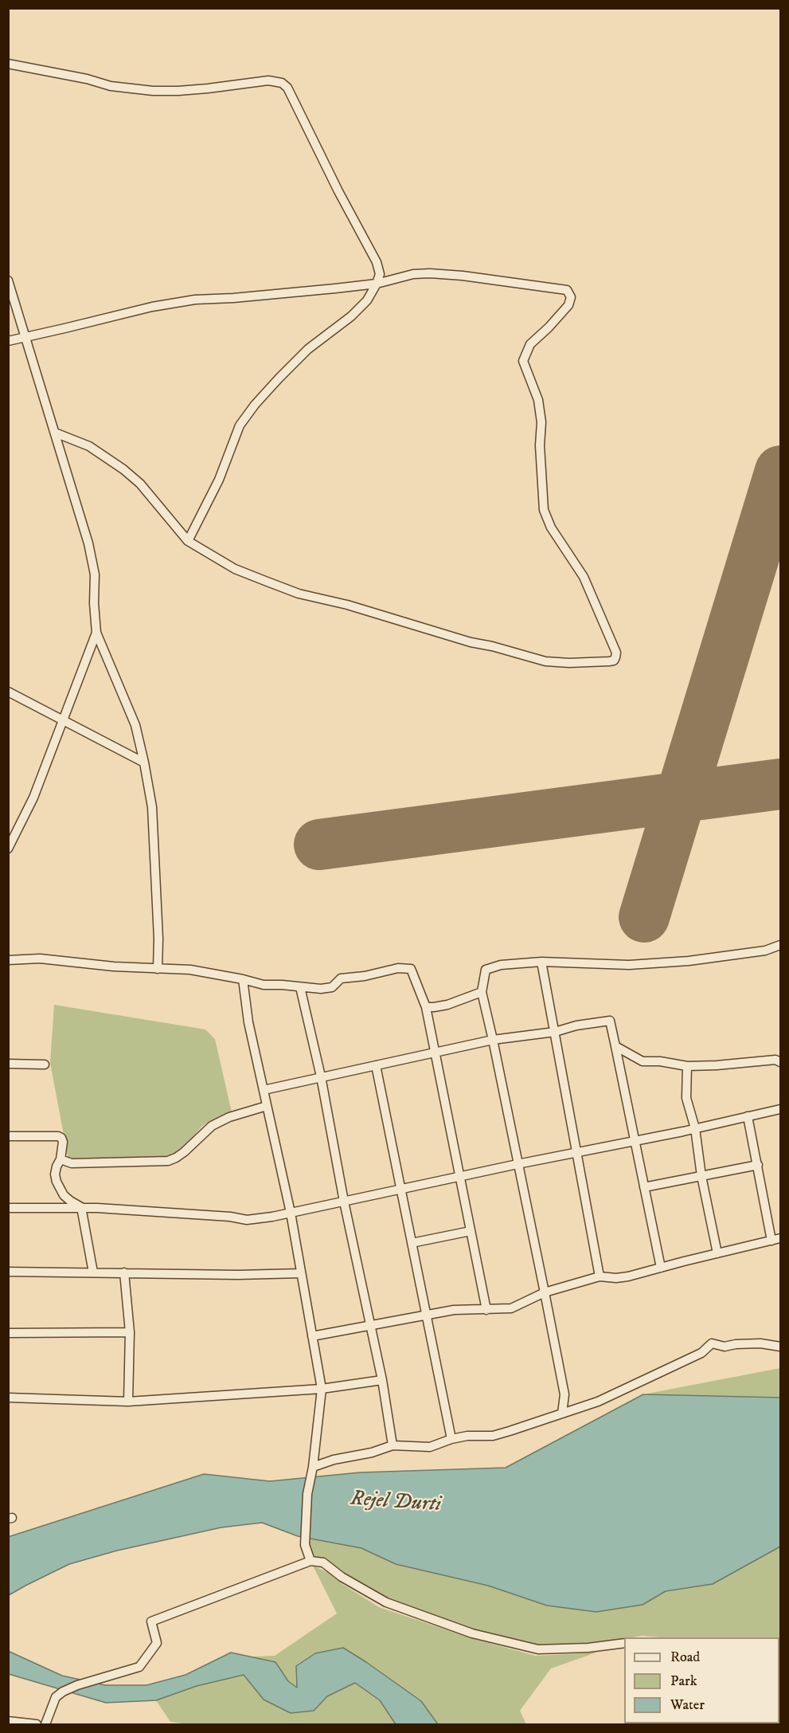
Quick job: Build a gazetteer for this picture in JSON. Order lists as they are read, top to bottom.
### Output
{
  "water": ["Rejel Durti"],
  "legend": ["Road", "Park", "Water"]
}
